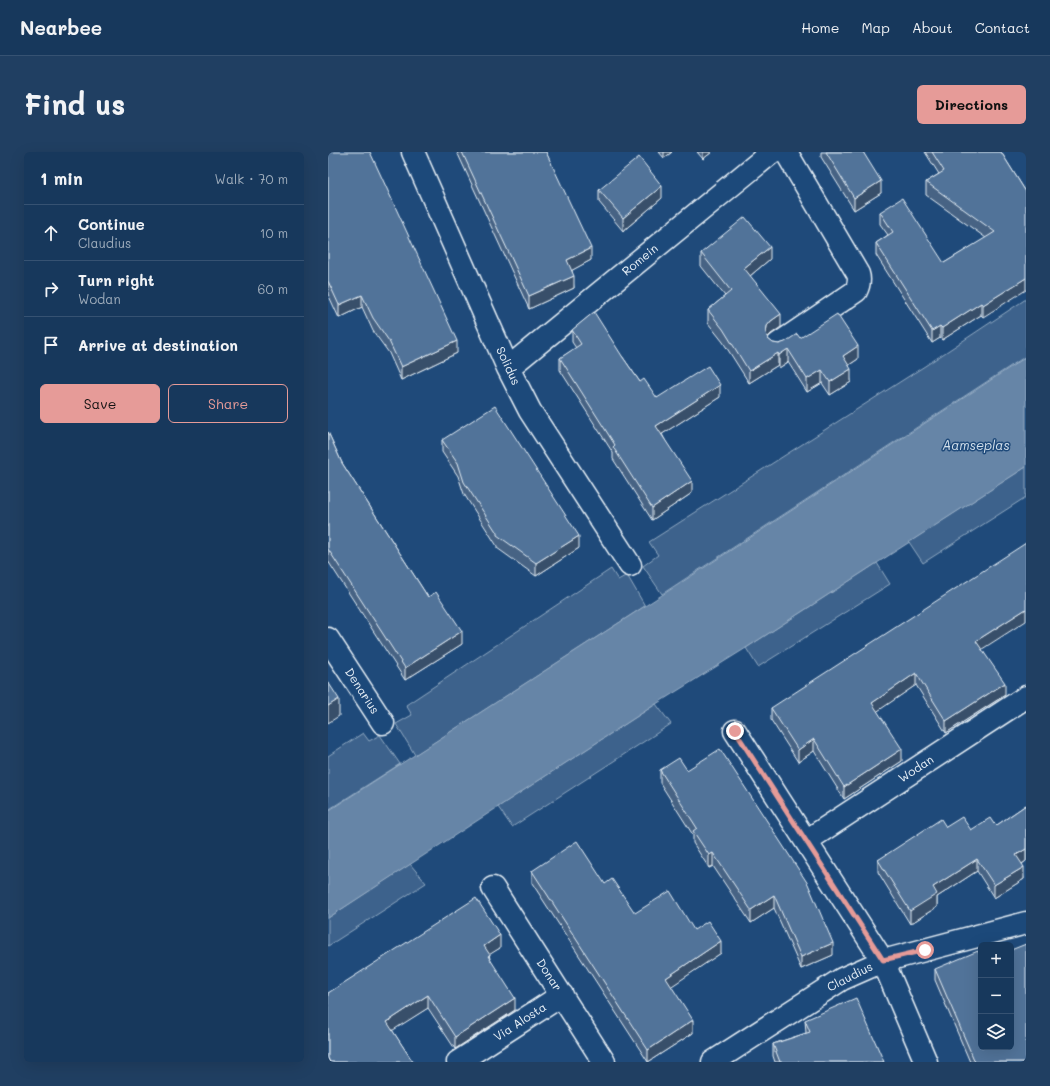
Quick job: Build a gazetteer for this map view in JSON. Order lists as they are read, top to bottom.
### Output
{
  "streets": {
    "street": [
      "Romein",
      "Solidus",
      "Denarius",
      "Wodan",
      "Donar",
      "Claudius",
      "Via Alosta"
    ]
  },
  "crossings": [
    ["Romein", "Solidus"],
    ["Donar", "Via Alosta"]
  ],
  "water": ["Aamseplas"],
  "page": {
    "header": "Nearbee",
    "nav": [
      "Home",
      "Map",
      "About",
      "Contact"
    ],
    "buttons": [
      "Directions",
      ["Save", "Share"]
    ],
    "title": "Find us",
    "heading": ["1 min", "Walk · 70 m"],
    "list": [
      ["Continue", "Claudius", "10 m"],
      ["Turn right", "Wodan", "60 m"],
      "Arrive at destination"
    ],
    "map_buttons": ["+", "−"]
  }
}
